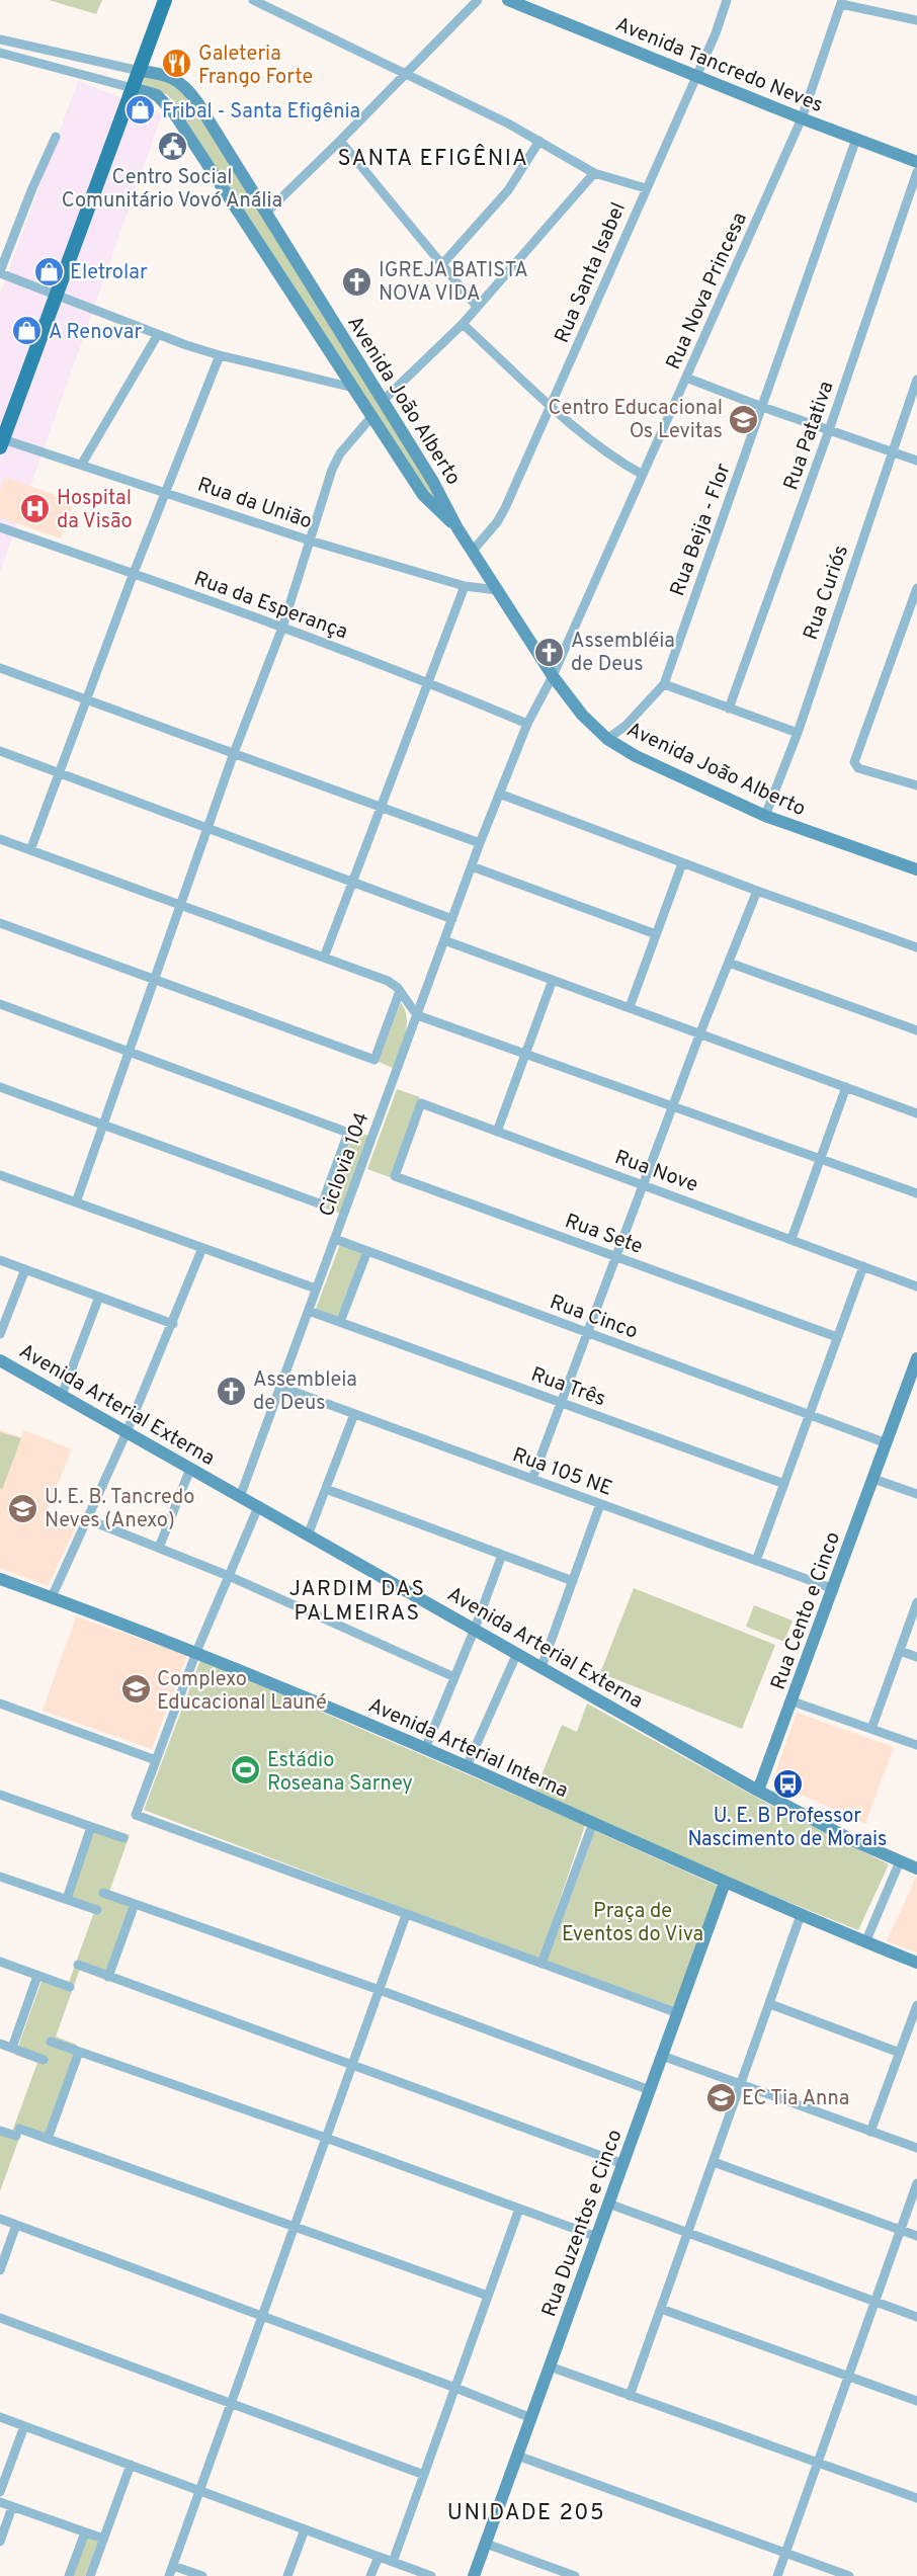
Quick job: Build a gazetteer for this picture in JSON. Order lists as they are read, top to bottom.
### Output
{
  "streets": {
    "street": [
      "Avenida Tancredo Neves",
      "Rua Santa Isabel",
      "Rua Nova Princesa",
      "Avenida João Alberto",
      "Rua Patativa",
      "Rua da União",
      "Rua Beija - Flor",
      "Rua Curiós",
      "Rua da Esperança",
      "Ciclovia 104",
      "Rua Nove",
      "Rua Sete",
      "Rua Cinco",
      "Rua Três",
      "Avenida Arterial Externa",
      "Rua 105 NE",
      "Rua Cento e Cinco",
      "Avenida Arterial Interna",
      "Rua Duzentos e Cinco"
    ]
  },
  "crossings": [
    ["Avenida Tancredo Neves", "Rua Santa Isabel"],
    ["Avenida Tancredo Neves", "Rua Nova Princesa"],
    ["Avenida Tancredo Neves", "Rua Beija - Flor"],
    ["Rua Santa Isabel", "Avenida João Alberto"],
    ["Rua Nova Princesa", "Avenida João Alberto"],
    ["Rua Nova Princesa", "Rua da Esperança"],
    ["Rua Nova Princesa", "Ciclovia 104"],
    ["Avenida João Alberto", "Rua da União"],
    ["Avenida João Alberto", "Rua Beija - Flor"],
    ["Avenida João Alberto", "Rua Curiós"],
    ["Ciclovia 104", "Rua Cinco"],
    ["Ciclovia 104", "Rua Três"],
    ["Ciclovia 104", "Avenida Arterial Externa"],
    ["Ciclovia 104", "Rua 105 NE"],
    ["Rua Nove", "Rua Sete"],
    ["Avenida Arterial Externa", "Rua Cento e Cinco"],
    ["Rua 105 NE", "Rua Cento e Cinco"],
    ["Avenida Arterial Interna", "Rua Duzentos e Cinco"]
  ],
  "districts": ["SANTA EFIGÊNIA", "JARDIM DAS PALMEIRAS", "UNIDADE 205"],
  "parks": ["Praça de Eventos do Viva"],
  "places": {
    "restaurant": ["Galeteria Frango Forte"],
    "shop": ["Fribal - Santa Efigênia", "Eletrolar", "A Renovar"],
    "public building": ["Centro Social Comunitário Vovó Anália"],
    "church": ["IGREJA BATISTA NOVA VIDA", "Assembléia de Deus", "Assembleia de Deus"],
    "school or university": [
      "Centro Educacional Os Levitas",
      "U. E. B. Tancredo Neves (Anexo)",
      "Complexo Educacional Launé",
      "EC Tia Anna"
    ],
    "hospital": ["Hospital da Visão"],
    "sports": ["Estádio Roseana Sarney"],
    "bus stop": ["U. E. B Professor Nascimento de Morais"]
  }
}
